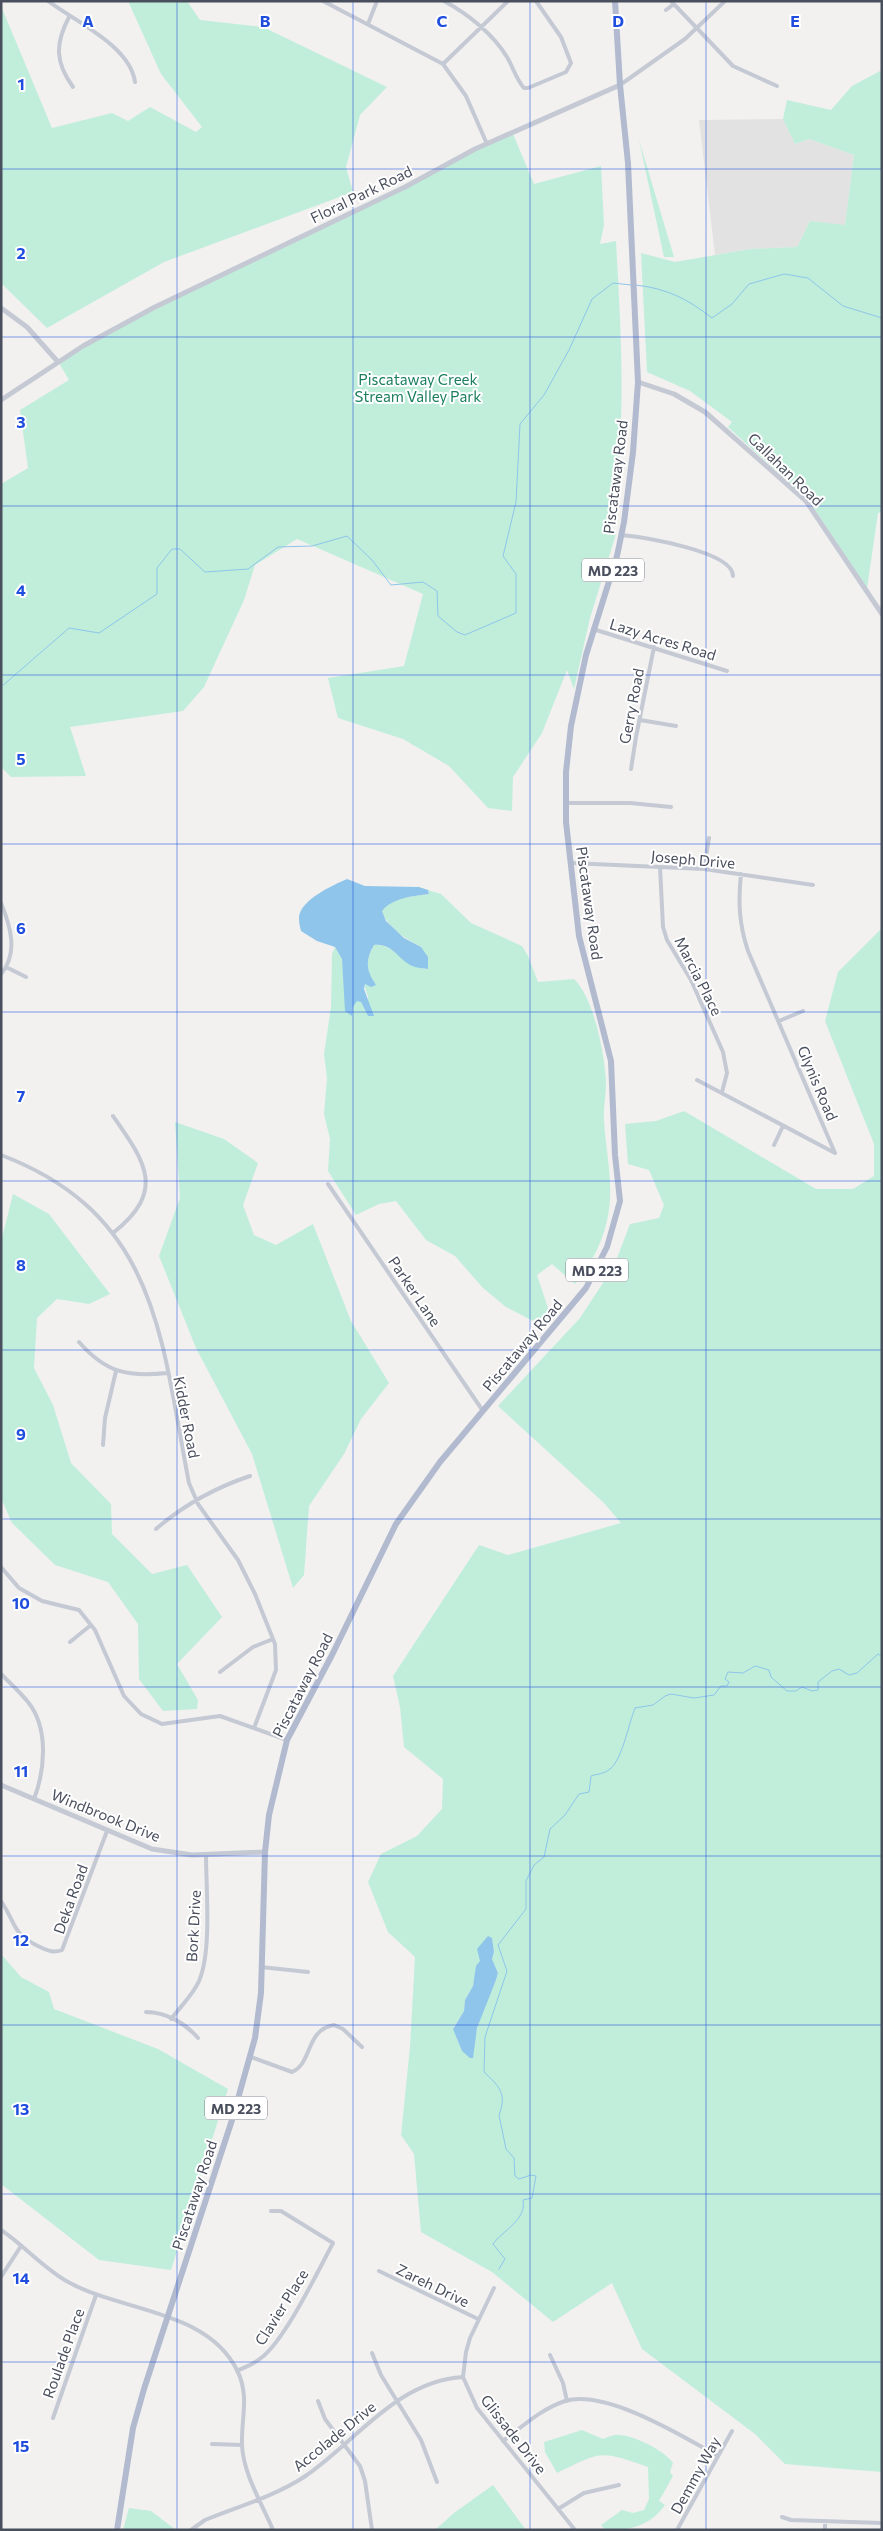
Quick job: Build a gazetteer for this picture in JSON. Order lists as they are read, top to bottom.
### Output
{
  "streets": {
    "main road": ["Piscataway Road", "MD 223"],
    "street": [
      "Floral Park Road",
      "Gallahan Road",
      "Lazy Acres Road",
      "Gerry Road",
      "Joseph Drive",
      "Marcia Place",
      "Glynis Road",
      "Parker Lane",
      "Kidder Road",
      "Windbrook Drive",
      "Deka Road",
      "Bork Drive",
      "Zareh Drive",
      "Clavier Place",
      "Roulade Place",
      "Glissade Drive",
      "Accolade Drive",
      "Demmy Way"
    ]
  },
  "crossings": [
    ["Floral Park Road", "Piscataway Road"],
    ["Gallahan Road", "Piscataway Road"],
    ["Piscataway Road", "Lazy Acres Road"],
    ["Piscataway Road", "Joseph Drive"],
    ["Piscataway Road", "Parker Lane"],
    ["Piscataway Road", "Windbrook Drive"],
    ["Lazy Acres Road", "Gerry Road"],
    ["Joseph Drive", "Marcia Place"],
    ["Joseph Drive", "Glynis Road"],
    ["Marcia Place", "Glynis Road"],
    ["Windbrook Drive", "Deka Road"],
    ["Windbrook Drive", "Bork Drive"],
    ["Zareh Drive", "Glissade Drive"],
    ["Glissade Drive", "Accolade Drive"]
  ],
  "parks": ["Piscataway Creek Stream Valley Park"],
  "grid": {
    "columns": [
      "A",
      "B",
      "C",
      "D",
      "E"
    ],
    "rows": [
      "1",
      "2",
      "3",
      "4",
      "5",
      "6",
      "7",
      "8",
      "9",
      "10",
      "11",
      "12",
      "13",
      "14",
      "15"
    ]
  }
}
